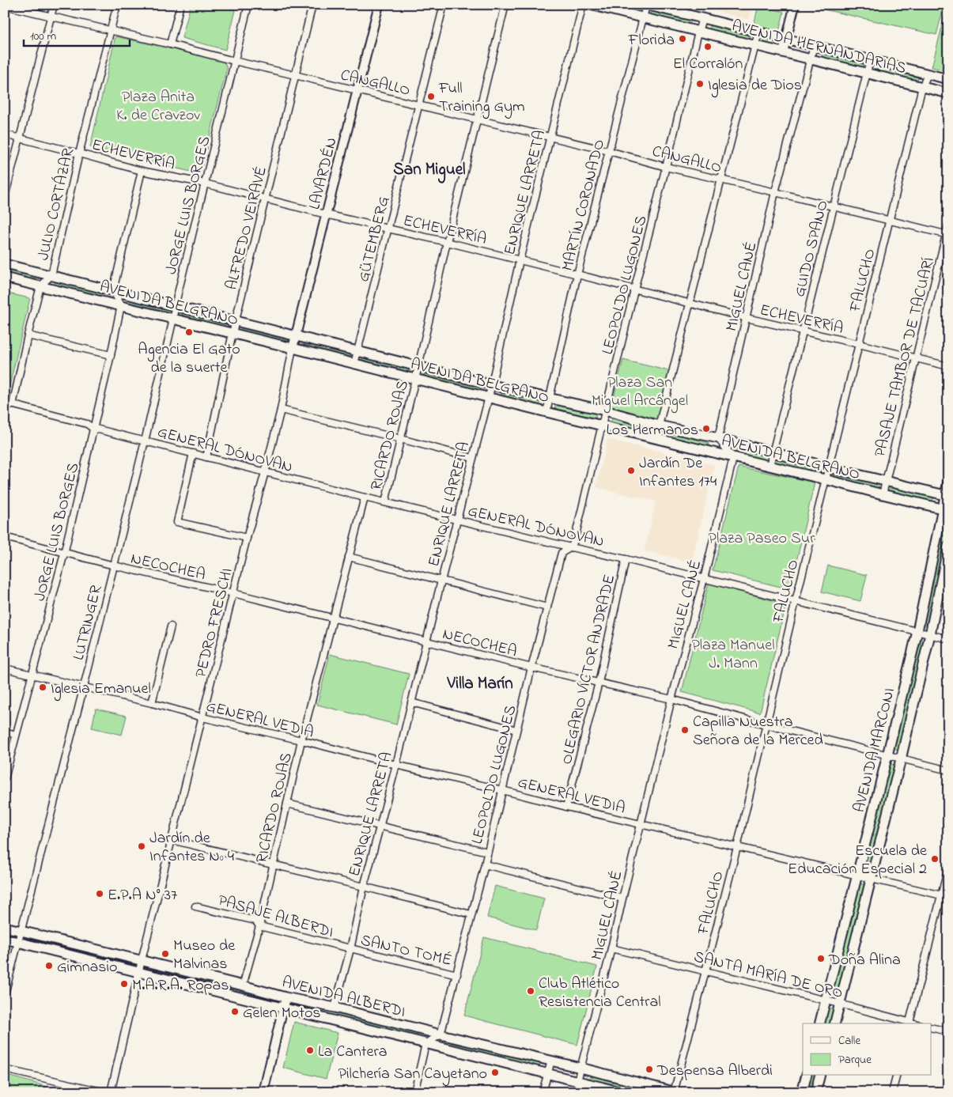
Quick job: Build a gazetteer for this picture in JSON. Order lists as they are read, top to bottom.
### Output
{
  "streets": {
    "main road": [
      "AVENIDA HERNANDARIAS",
      "AVENIDA BELGRANO",
      "AVENIDA MARCONI",
      "AVENIDA ALBERDI"
    ],
    "street": [
      "CANGALLO",
      "ECHEVERRÍA",
      "LAVARDÉN",
      "ENRIQUE LARRETA",
      "JULIO CORTÁZAR",
      "JORGE LUIS BORGES",
      "MARTÍN CORONADO",
      "ALFREDO VEIRAVÉ",
      "GÜTEMBERG",
      "GUIDO SPANO",
      "FALUCHO",
      "LEOPOLDO LUGONES",
      "MIGUEL CANÉ",
      "PASAJE TAMBOR DE TACUARÍ",
      "RICARDO ROJAS",
      "GENERAL DÓNOVAN",
      "NECOCHEA",
      "LUTRINGER",
      "PEDRO FRESCHI",
      "OLEGARIO VÍCTOR ANDRADE",
      "GENERAL VEDIA",
      "PASAJE ALBERDI",
      "SANTO TOMÉ",
      "SANTA MARÍA DE ORO"
    ]
  },
  "crossings": [
    ["AVENIDA HERNANDARIAS", "MARTÍN CORONADO"],
    ["AVENIDA HERNANDARIAS", "GUIDO SPANO"],
    ["AVENIDA HERNANDARIAS", "FALUCHO"],
    ["AVENIDA HERNANDARIAS", "LEOPOLDO LUGONES"],
    ["AVENIDA HERNANDARIAS", "MIGUEL CANÉ"],
    ["CANGALLO", "LAVARDÉN"],
    ["CANGALLO", "ENRIQUE LARRETA"],
    ["CANGALLO", "JULIO CORTÁZAR"],
    ["CANGALLO", "JORGE LUIS BORGES"],
    ["CANGALLO", "MARTÍN CORONADO"],
    ["CANGALLO", "ALFREDO VEIRAVÉ"],
    ["CANGALLO", "GÜTEMBERG"],
    ["CANGALLO", "GUIDO SPANO"],
    ["CANGALLO", "FALUCHO"],
    ["CANGALLO", "LEOPOLDO LUGONES"],
    ["CANGALLO", "MIGUEL CANÉ"],
    ["CANGALLO", "PASAJE TAMBOR DE TACUARÍ"],
    ["CANGALLO", "RICARDO ROJAS"],
    ["ECHEVERRÍA", "LAVARDÉN"],
    ["ECHEVERRÍA", "ENRIQUE LARRETA"],
    ["ECHEVERRÍA", "JULIO CORTÁZAR"],
    ["ECHEVERRÍA", "JORGE LUIS BORGES"],
    ["ECHEVERRÍA", "MARTÍN CORONADO"],
    ["ECHEVERRÍA", "ALFREDO VEIRAVÉ"],
    ["ECHEVERRÍA", "GÜTEMBERG"],
    ["ECHEVERRÍA", "GUIDO SPANO"],
    ["ECHEVERRÍA", "FALUCHO"],
    ["ECHEVERRÍA", "LEOPOLDO LUGONES"],
    ["ECHEVERRÍA", "MIGUEL CANÉ"],
    ["ECHEVERRÍA", "PASAJE TAMBOR DE TACUARÍ"],
    ["ECHEVERRÍA", "RICARDO ROJAS"],
    ["LAVARDÉN", "AVENIDA BELGRANO"],
    ["LAVARDÉN", "PEDRO FRESCHI"],
    ["ENRIQUE LARRETA", "AVENIDA BELGRANO"],
    ["ENRIQUE LARRETA", "GENERAL DÓNOVAN"],
    ["ENRIQUE LARRETA", "NECOCHEA"],
    ["ENRIQUE LARRETA", "GENERAL VEDIA"],
    ["ENRIQUE LARRETA", "PASAJE ALBERDI"],
    ["ENRIQUE LARRETA", "SANTO TOMÉ"],
    ["ENRIQUE LARRETA", "AVENIDA ALBERDI"],
    ["JULIO CORTÁZAR", "AVENIDA BELGRANO"],
    ["JORGE LUIS BORGES", "AVENIDA BELGRANO"],
    ["JORGE LUIS BORGES", "GENERAL DÓNOVAN"],
    ["JORGE LUIS BORGES", "NECOCHEA"],
    ["JORGE LUIS BORGES", "LUTRINGER"],
    ["JORGE LUIS BORGES", "GENERAL VEDIA"],
    ["MARTÍN CORONADO", "AVENIDA BELGRANO"],
    ["ALFREDO VEIRAVÉ", "AVENIDA BELGRANO"],
    ["ALFREDO VEIRAVÉ", "GENERAL DÓNOVAN"],
    ["GÜTEMBERG", "AVENIDA BELGRANO"],
    ["GUIDO SPANO", "AVENIDA BELGRANO"],
    ["FALUCHO", "AVENIDA BELGRANO"],
    ["FALUCHO", "GENERAL DÓNOVAN"],
    ["FALUCHO", "NECOCHEA"],
    ["FALUCHO", "GENERAL VEDIA"],
    ["FALUCHO", "SANTA MARÍA DE ORO"],
    ["FALUCHO", "AVENIDA ALBERDI"],
    ["LEOPOLDO LUGONES", "AVENIDA BELGRANO"],
    ["LEOPOLDO LUGONES", "GENERAL DÓNOVAN"],
    ["LEOPOLDO LUGONES", "NECOCHEA"],
    ["LEOPOLDO LUGONES", "GENERAL VEDIA"],
    ["LEOPOLDO LUGONES", "SANTO TOMÉ"],
    ["LEOPOLDO LUGONES", "AVENIDA ALBERDI"],
    ["MIGUEL CANÉ", "AVENIDA BELGRANO"],
    ["MIGUEL CANÉ", "GENERAL DÓNOVAN"],
    ["MIGUEL CANÉ", "NECOCHEA"],
    ["MIGUEL CANÉ", "GENERAL VEDIA"],
    ["MIGUEL CANÉ", "SANTA MARÍA DE ORO"],
    ["MIGUEL CANÉ", "AVENIDA ALBERDI"],
    ["AVENIDA BELGRANO", "PASAJE TAMBOR DE TACUARÍ"],
    ["AVENIDA BELGRANO", "RICARDO ROJAS"],
    ["AVENIDA BELGRANO", "LUTRINGER"],
    ["AVENIDA BELGRANO", "PEDRO FRESCHI"],
    ["AVENIDA BELGRANO", "AVENIDA MARCONI"],
    ["RICARDO ROJAS", "GENERAL DÓNOVAN"],
    ["RICARDO ROJAS", "NECOCHEA"],
    ["RICARDO ROJAS", "GENERAL VEDIA"],
    ["RICARDO ROJAS", "PASAJE ALBERDI"],
    ["RICARDO ROJAS", "AVENIDA ALBERDI"],
    ["GENERAL DÓNOVAN", "LUTRINGER"],
    ["GENERAL DÓNOVAN", "PEDRO FRESCHI"],
    ["GENERAL DÓNOVAN", "OLEGARIO VÍCTOR ANDRADE"],
    ["GENERAL DÓNOVAN", "AVENIDA MARCONI"],
    ["NECOCHEA", "LUTRINGER"],
    ["NECOCHEA", "PEDRO FRESCHI"],
    ["NECOCHEA", "OLEGARIO VÍCTOR ANDRADE"],
    ["NECOCHEA", "AVENIDA MARCONI"],
    ["LUTRINGER", "GENERAL VEDIA"],
    ["LUTRINGER", "AVENIDA ALBERDI"],
    ["PEDRO FRESCHI", "GENERAL VEDIA"],
    ["PEDRO FRESCHI", "AVENIDA ALBERDI"],
    ["OLEGARIO VÍCTOR ANDRADE", "GENERAL VEDIA"],
    ["GENERAL VEDIA", "AVENIDA MARCONI"],
    ["AVENIDA MARCONI", "SANTA MARÍA DE ORO"],
    ["PASAJE ALBERDI", "SANTO TOMÉ"]
  ],
  "districts": ["San Miguel", "Villa Marín"],
  "parks": [
    "Plaza Anita K. de Cravzov",
    "Plaza San Miguel Arcángel",
    "Plaza Paseo Sur",
    "Plaza Manuel J. Mann"
  ],
  "places": [
    "Florida",
    "El Corralón",
    "Iglesia de Dios",
    "Full Training Gym",
    "Agencia El Gato de la suerte",
    "Los Hermanos",
    "Jardín De Infantes 174",
    "Iglesia Emanuel",
    "Capilla Nuestra Señora de la Merced",
    "Jardín de Infantes Nº 4",
    "Escuela de Educación Especial 2",
    "E.P.A N° 37",
    "Museo de Malvinas",
    "Doña Alina",
    "Gimnasio",
    "M.A.R.A. Ropas",
    "Club Atlético Resistencia Central",
    "Gelen Motos",
    "La Cantera",
    "Despensa Alberdi",
    "Pilchería San Cayetano"
  ],
  "legend": ["Calle", "Parque"],
  "scale_bar": "100 m"
}
